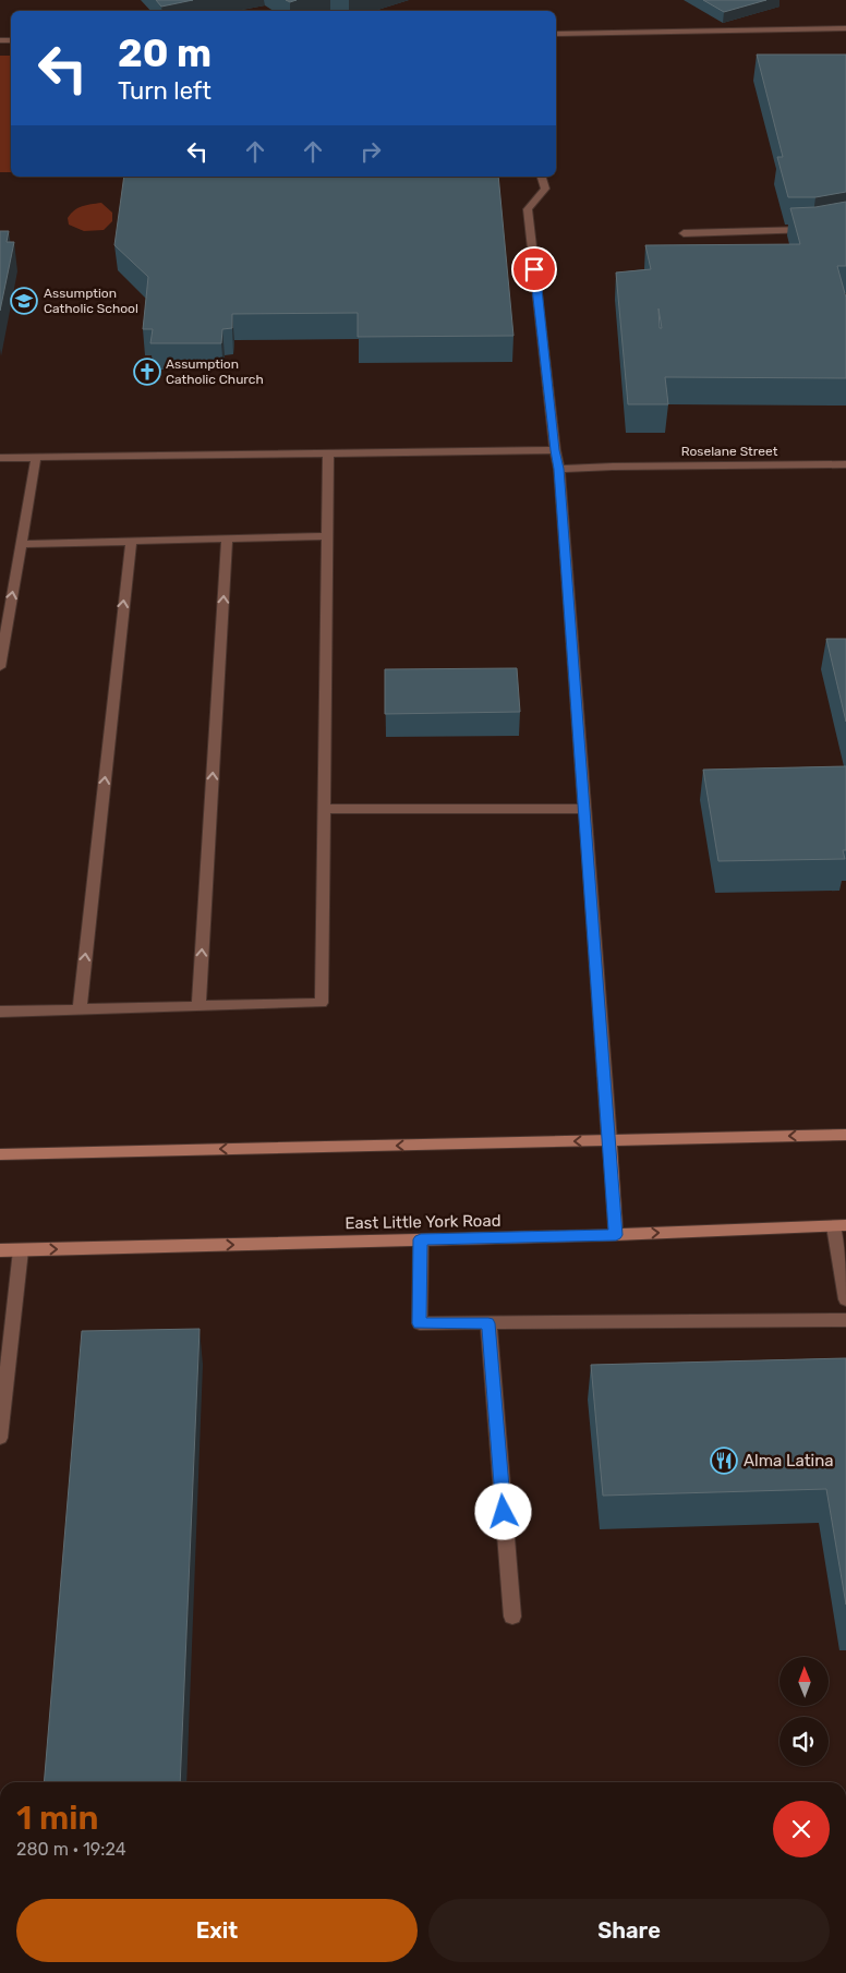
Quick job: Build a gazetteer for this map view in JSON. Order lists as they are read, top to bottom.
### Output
{
  "streets": {
    "main road": ["East Little York Road"],
    "street": ["Roselane Street"]
  },
  "places": {
    "school or university": ["Assumption Catholic School"],
    "church": ["Assumption Catholic Church"],
    "restaurant": ["Alma Latina"]
  },
  "north": "top",
  "page": {
    "turn": ["20 m", "Turn left"],
    "heading": ["1 min", "280 m · 19:24"],
    "buttons": ["Exit", "Share"]
  }
}
